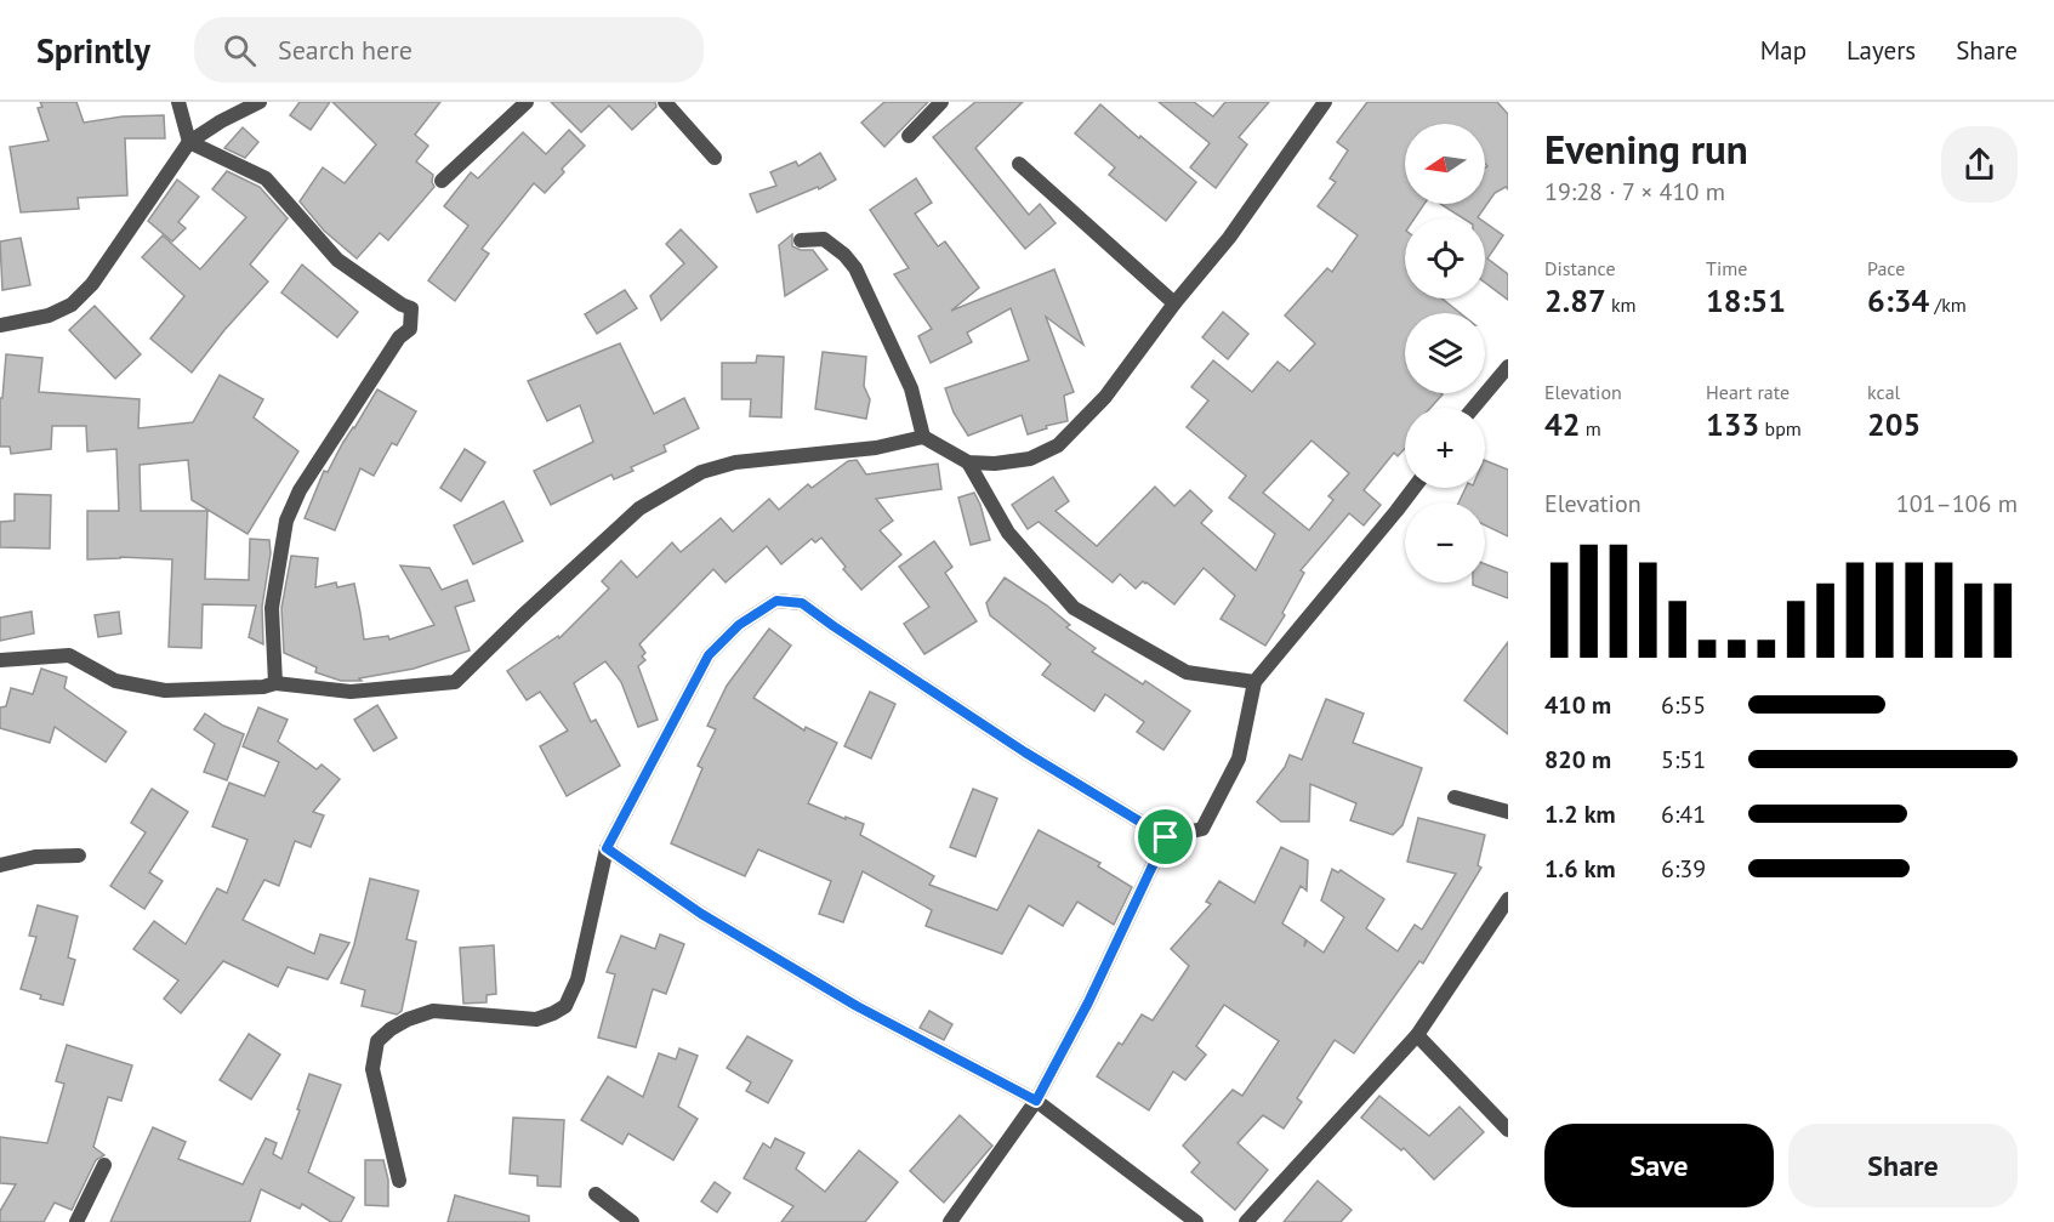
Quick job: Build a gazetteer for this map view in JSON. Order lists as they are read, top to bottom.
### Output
{
  "north": "left",
  "page": {
    "header": "Sprintly",
    "search": "Search here",
    "nav": ["Map", "Layers", "Share"],
    "heading": ["Evening run", "19:28 · 7 × 410 m"],
    "map_buttons": ["+", "−"],
    "stats": [
      ["Distance", "2.87 km"],
      ["Time", "18:51"],
      ["Pace", "6:34 /km"],
      ["Elevation", "42 m"],
      ["Heart rate", "133 bpm"],
      ["kcal", "205"]
    ],
    "chart": ["Elevation", "101–106 m"],
    "list": [
      {
        "name": "410 m",
        "note": "6:55"
      },
      {
        "name": "820 m",
        "note": "5:51"
      },
      {
        "name": "1.2 km",
        "note": "6:41"
      },
      {
        "name": "1.6 km",
        "note": "6:39"
      }
    ],
    "buttons": ["Save", "Share"]
  }
}
